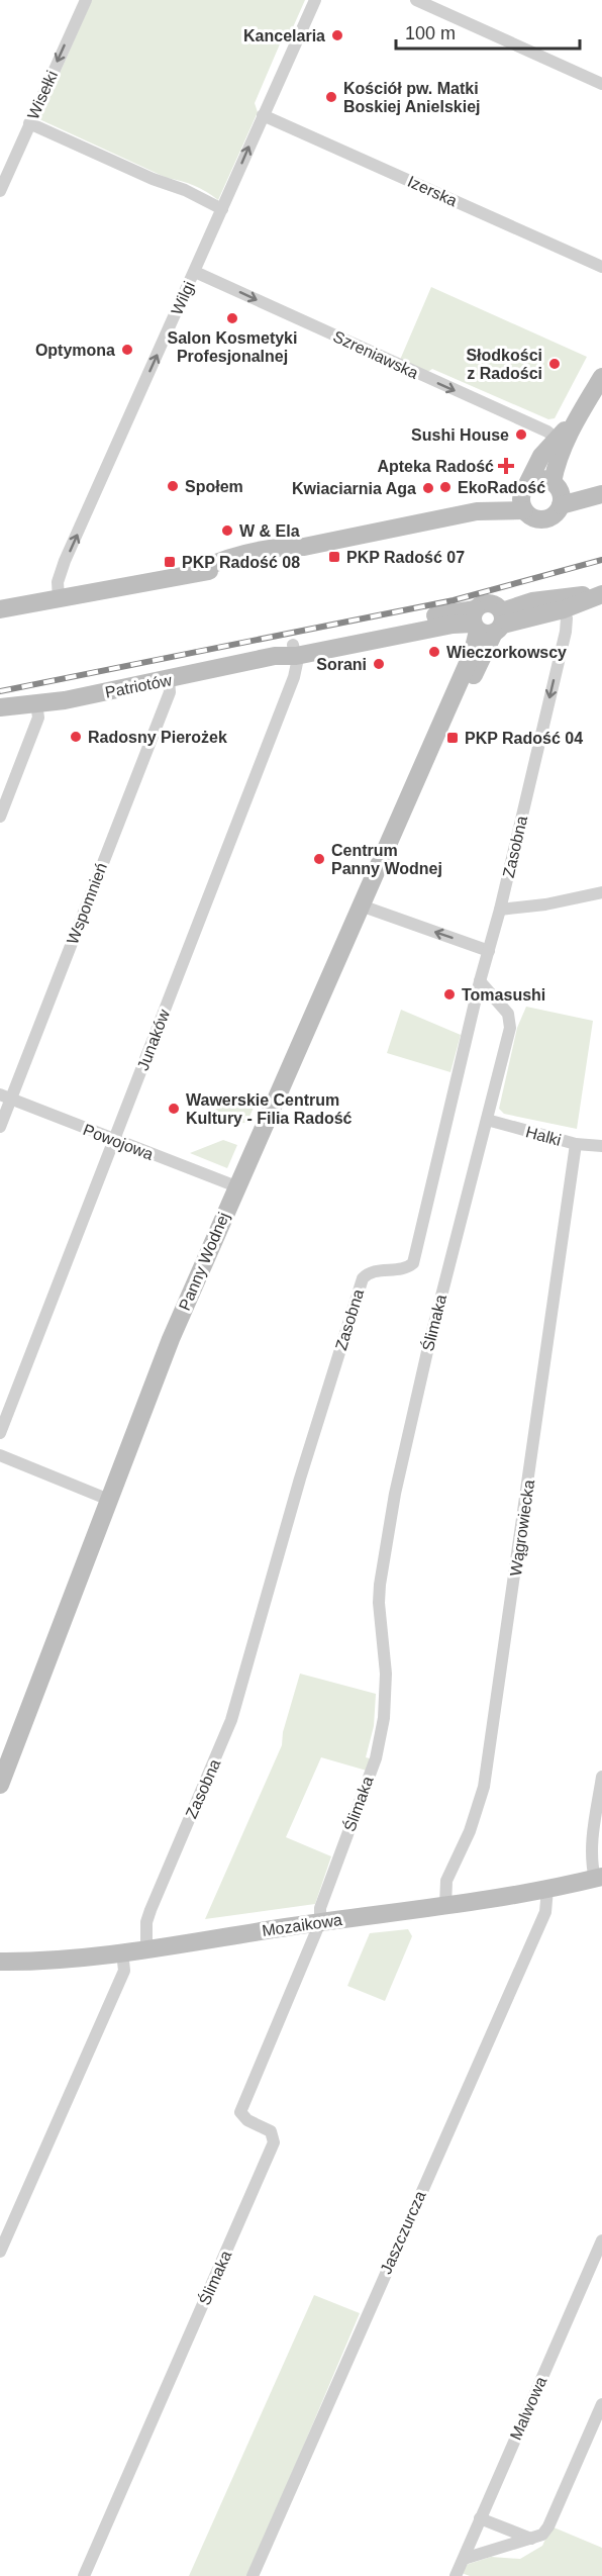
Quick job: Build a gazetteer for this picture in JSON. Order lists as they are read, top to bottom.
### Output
{
  "streets": {
    "street": [
      "Wisełki",
      "Izerska",
      "Wilgi",
      "Szreniawska",
      "Patriotów",
      "Zasobna",
      "Wspomnień",
      "Junaków",
      "Halki",
      "Powojowa",
      "Panny Wodnej",
      "Ślimaka",
      "Wągrowiecka",
      "Mozaikowa",
      "Jaszczurcza",
      "Malwowa"
    ]
  },
  "crossings": [
    ["Izerska", "Wilgi"],
    ["Wilgi", "Szreniawska"],
    ["Patriotów", "Zasobna"],
    ["Patriotów", "Wspomnień"],
    ["Patriotów", "Junaków"],
    ["Patriotów", "Panny Wodnej"],
    ["Zasobna", "Ślimaka"],
    ["Zasobna", "Mozaikowa"],
    ["Wspomnień", "Powojowa"],
    ["Junaków", "Powojowa"],
    ["Halki", "Ślimaka"],
    ["Halki", "Wągrowiecka"],
    ["Powojowa", "Panny Wodnej"],
    ["Ślimaka", "Mozaikowa"],
    ["Wągrowiecka", "Mozaikowa"],
    ["Mozaikowa", "Jaszczurcza"]
  ],
  "one_way": ["Wisełki", "Wilgi", "Szreniawska"],
  "places": {
    "other": [
      "Kancelaria",
      "Kościół pw. Matki Boskiej Anielskiej",
      "Salon Kosmetyki Profesjonalnej",
      "Optymona",
      "Słodkości z Radości",
      "Sushi House",
      "Społem",
      "EkoRadość",
      "Kwiaciarnia Aga",
      "W & Ela",
      "Wieczorkowscy",
      "Sorani",
      "Radosny Pierożek",
      "Centrum Panny Wodnej",
      "Tomasushi",
      "Wawerskie Centrum Kultury - Filia Radość"
    ],
    "health": ["Apteka Radość"],
    "transit": ["PKP Radość 07", "PKP Radość 08", "PKP Radość 04"]
  },
  "scale_bar": "100 m"
}
